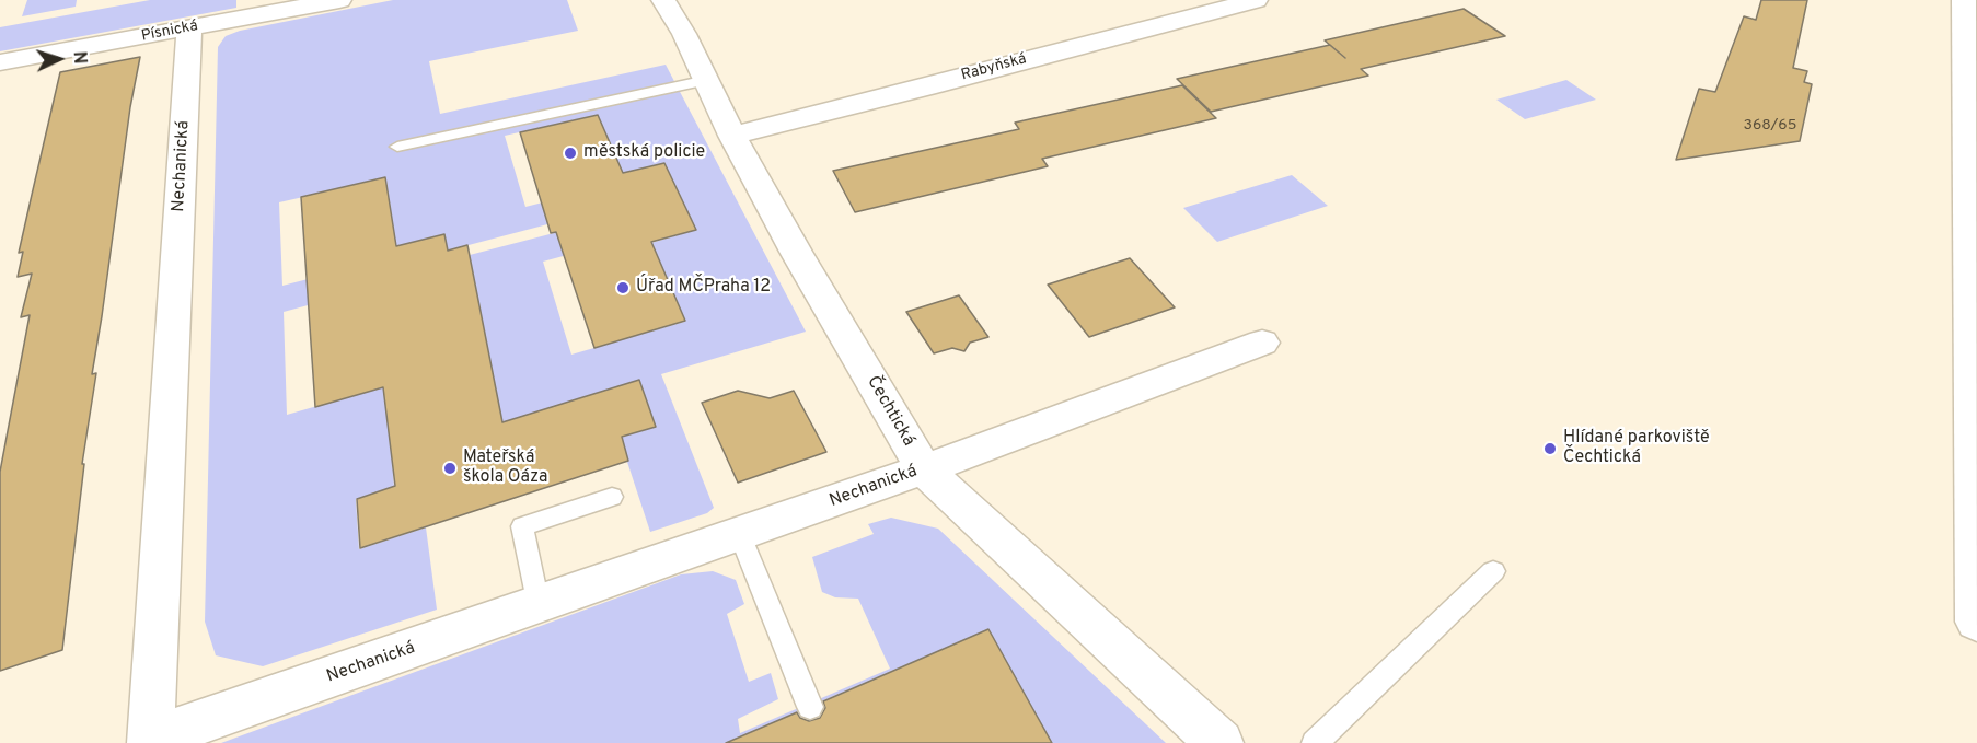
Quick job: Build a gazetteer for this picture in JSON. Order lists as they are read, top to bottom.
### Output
{
  "streets": {
    "street": [
      "Písnická",
      "Rabyňská",
      "Nechanická",
      "Čechtická"
    ]
  },
  "crossings": [
    ["Písnická", "Nechanická"],
    ["Rabyňská", "Čechtická"],
    ["Nechanická", "Čechtická"]
  ],
  "places": [
    "městská policie",
    "Úřad MČPraha 12",
    "Hlídané parkoviště Čechtická",
    "Mateřská škola Oáza"
  ],
  "house_numbers": ["368/65"],
  "north": "right"
}
